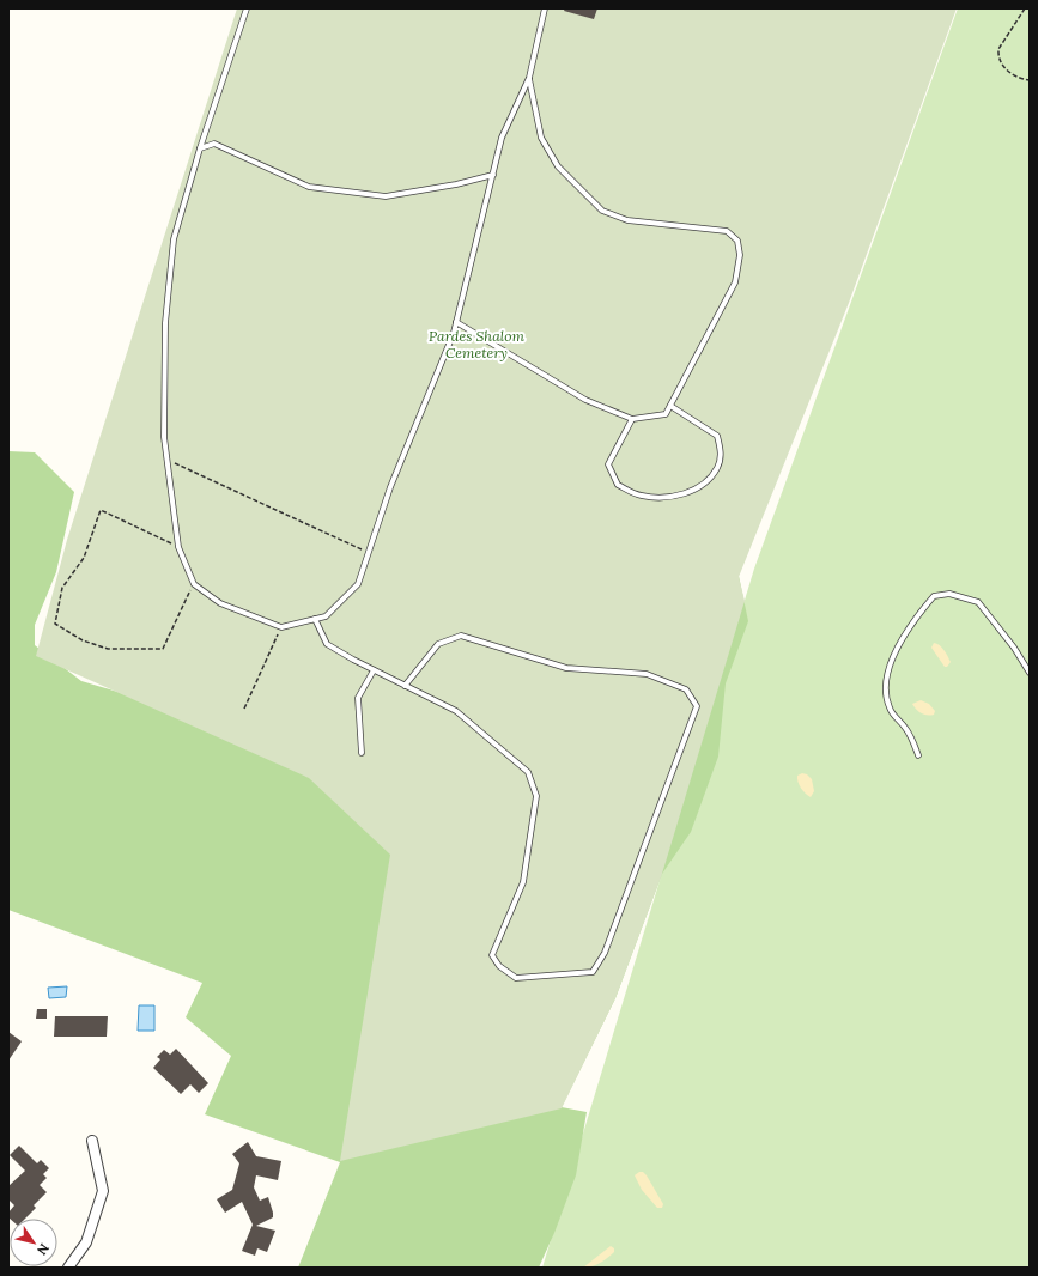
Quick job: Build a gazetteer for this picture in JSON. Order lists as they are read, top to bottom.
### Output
{
  "parks": ["Pardes Shalom Cemetery"],
  "north": "bottom right"
}
